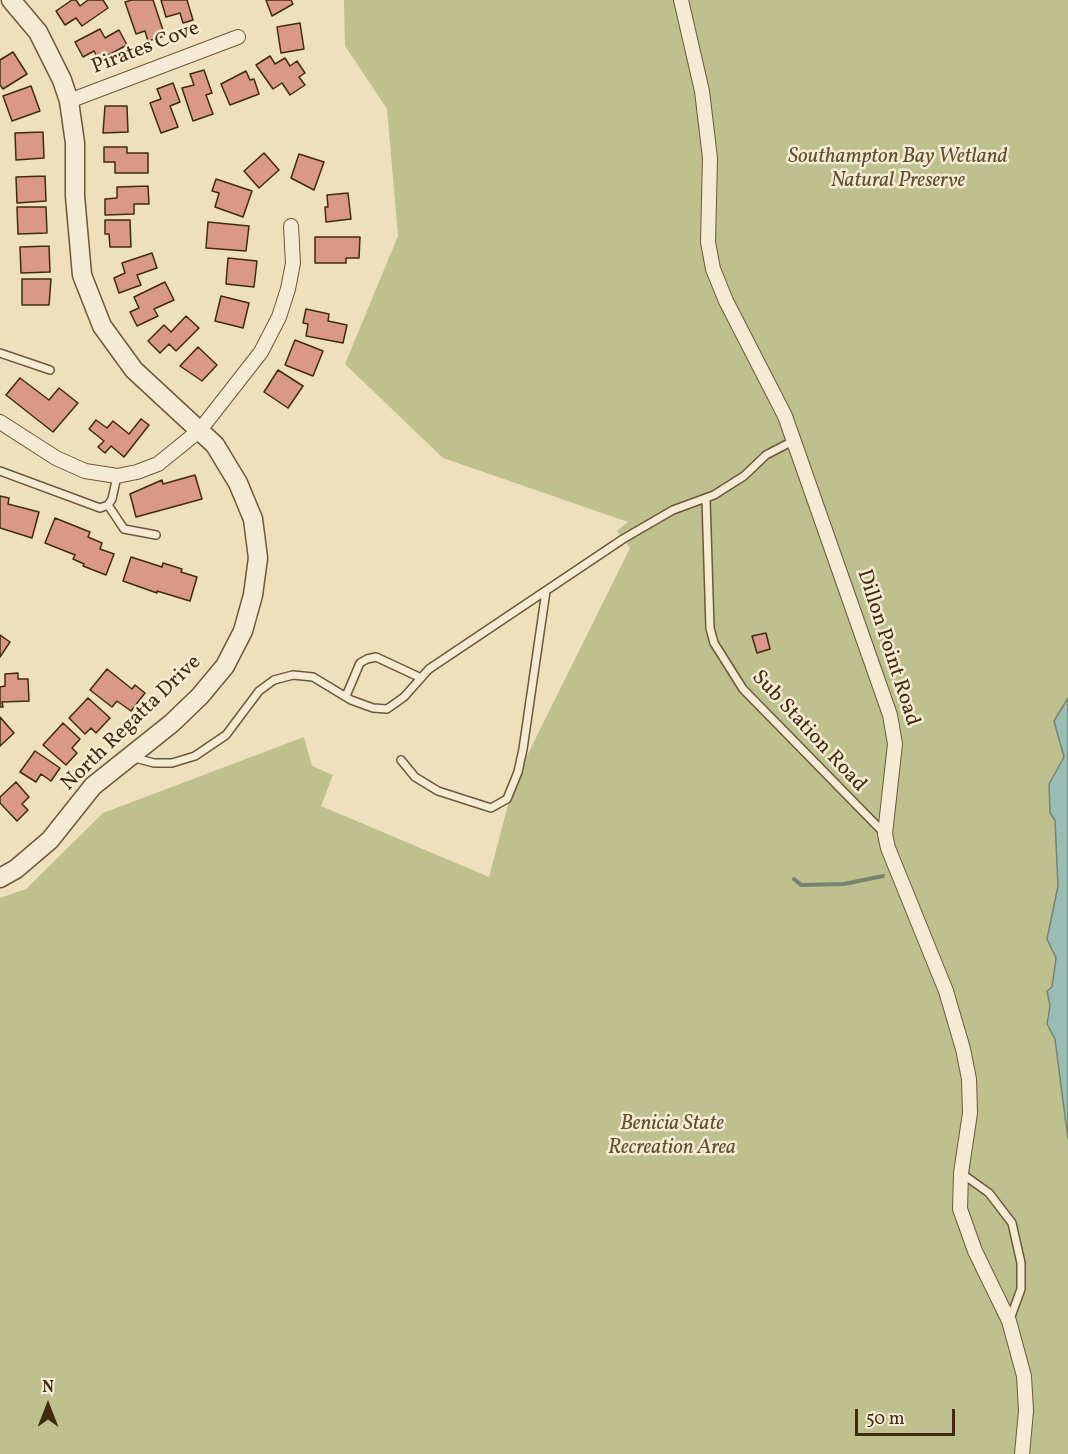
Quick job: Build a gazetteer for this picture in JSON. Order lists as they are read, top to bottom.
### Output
{
  "streets": {
    "street": ["Pirates Cove", "Dillon Point Road", "North Regatta Drive"],
    "lane": ["Sub Station Road"]
  },
  "crossings": [
    ["Pirates Cove", "North Regatta Drive"],
    ["Dillon Point Road", "Sub Station Road"]
  ],
  "parks": ["Southampton Bay Wetland Natural Preserve", "Benicia State Recreation Area"],
  "scale_bar": "50 m",
  "north": "top"
}
